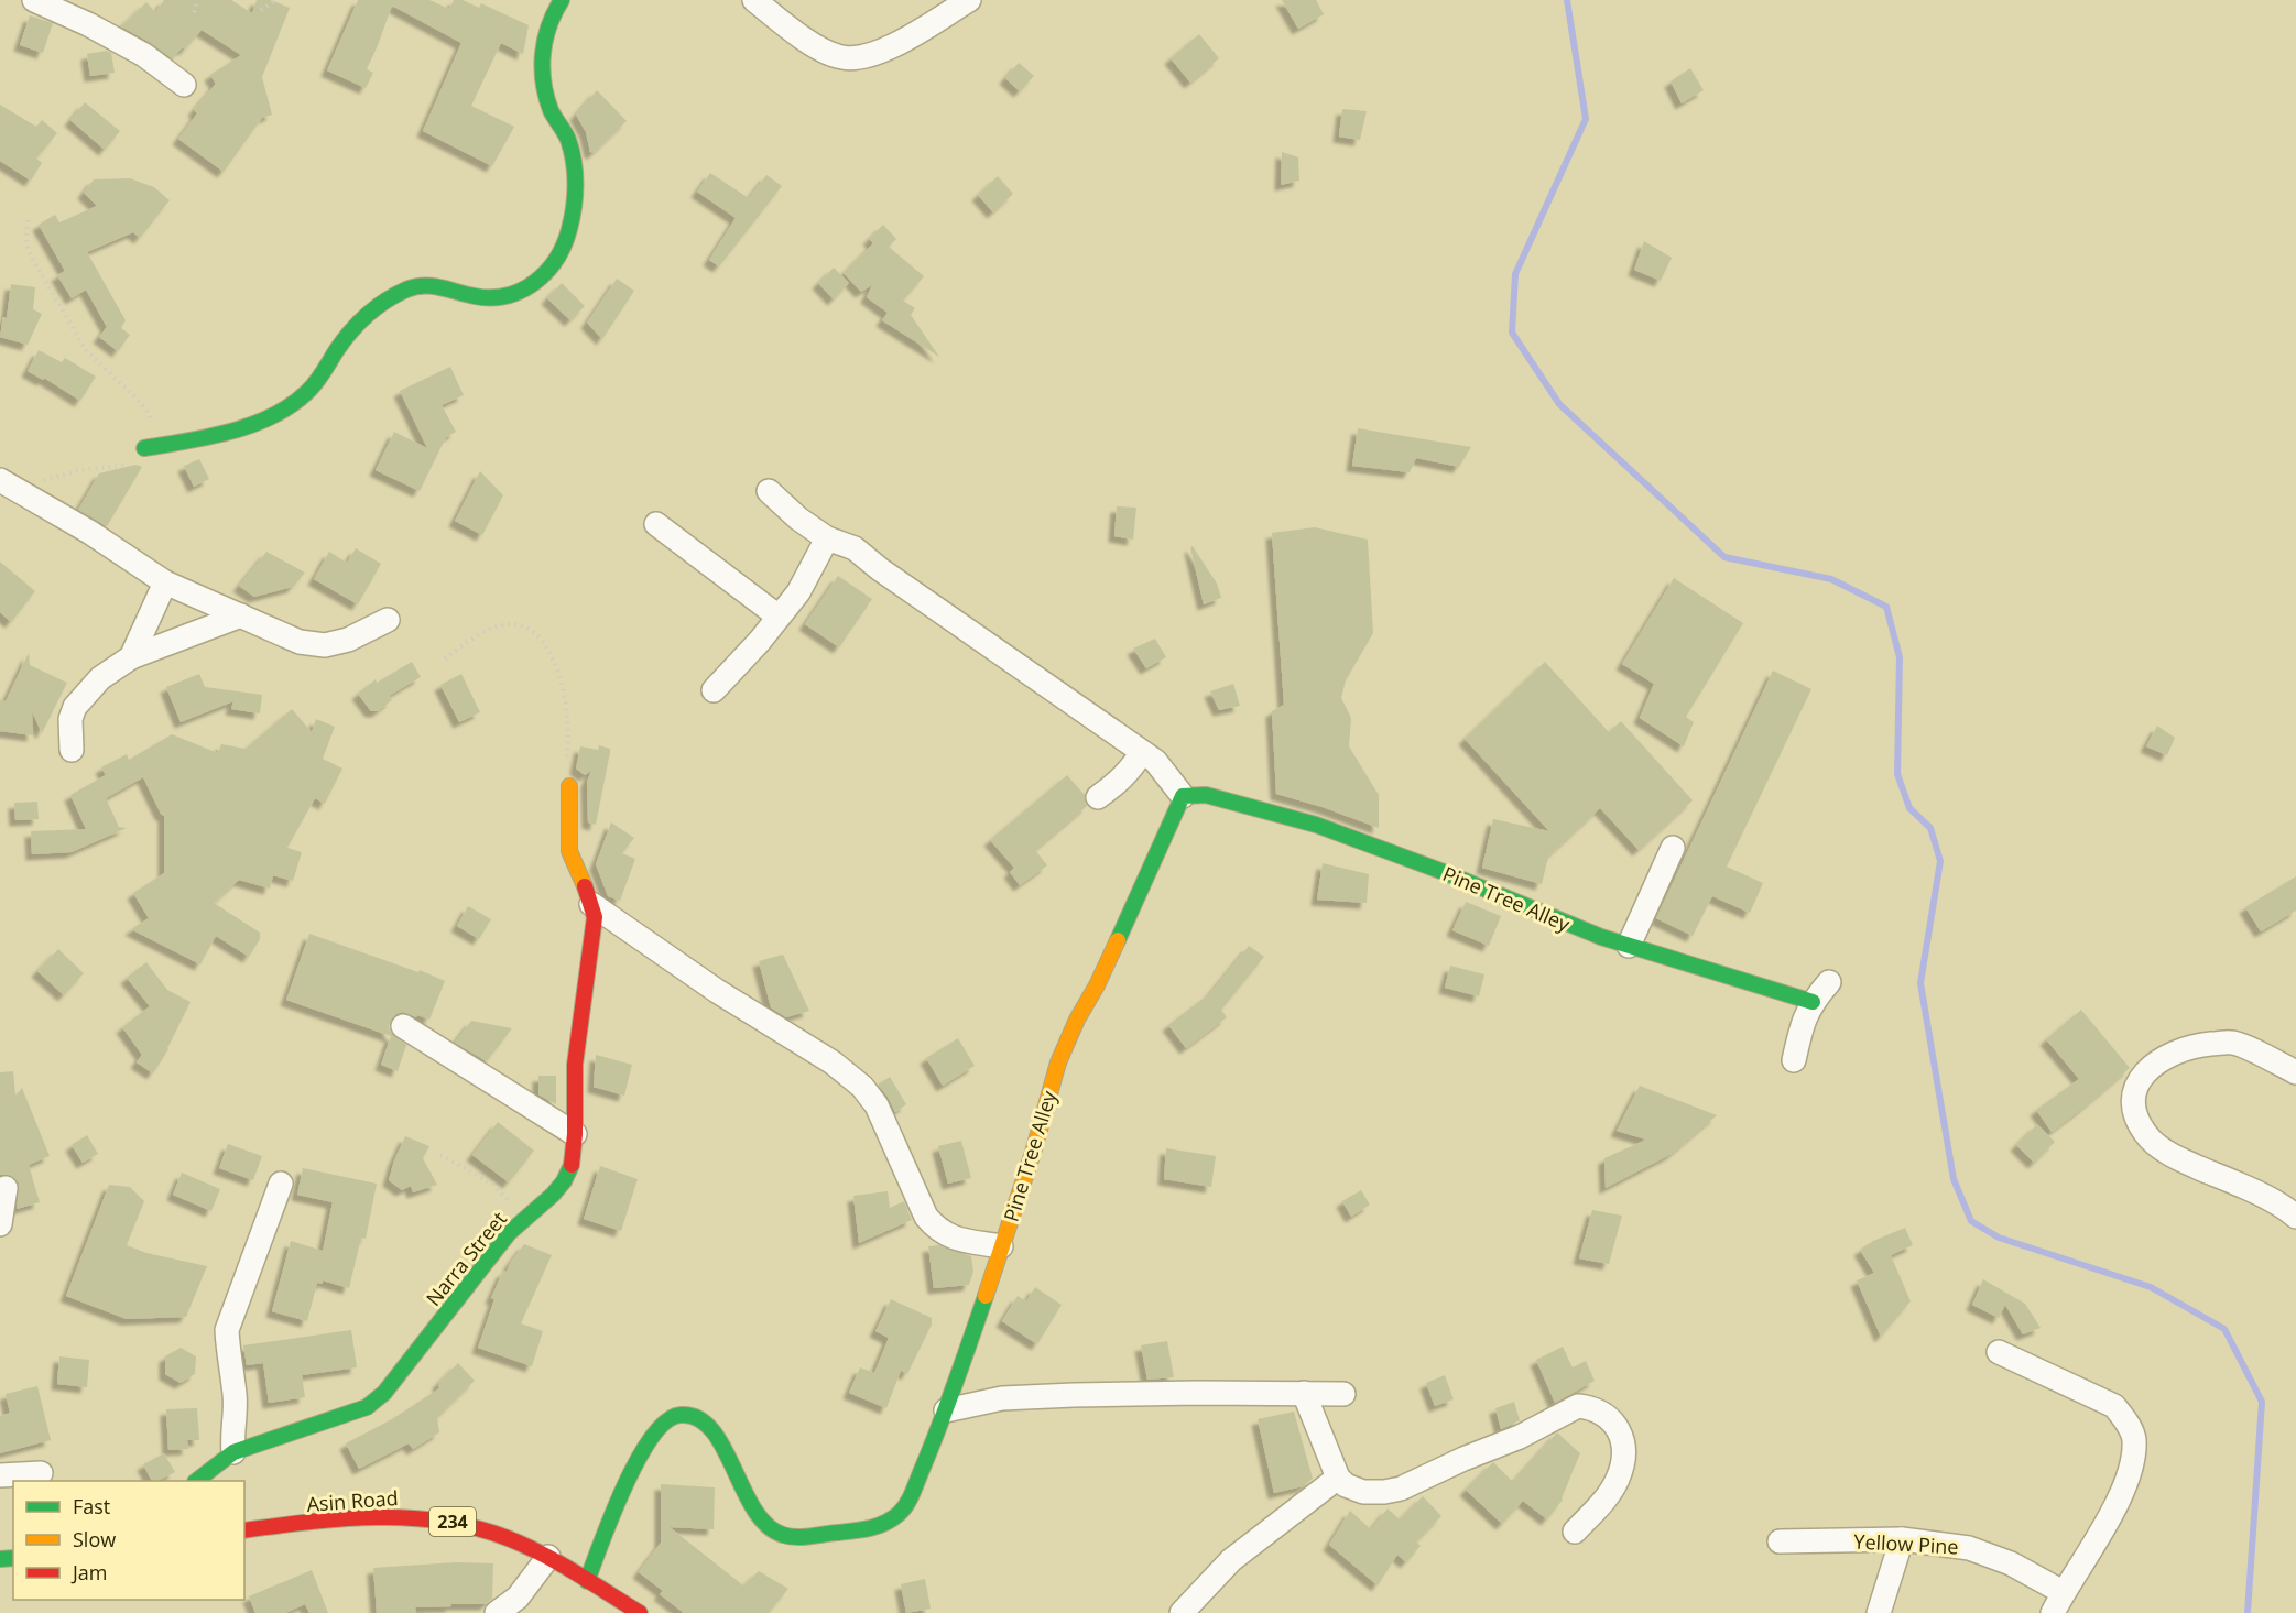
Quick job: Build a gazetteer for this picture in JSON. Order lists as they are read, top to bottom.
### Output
{
  "streets": {
    "street": [
      "Pine Tree Alley",
      "Narra Street",
      "Asin Road",
      "234",
      "Yellow Pine"
    ]
  },
  "crossings": [
    ["Pine Tree Alley", "Asin Road"]
  ],
  "legend": ["Fast", "Slow", "Jam"]
}
